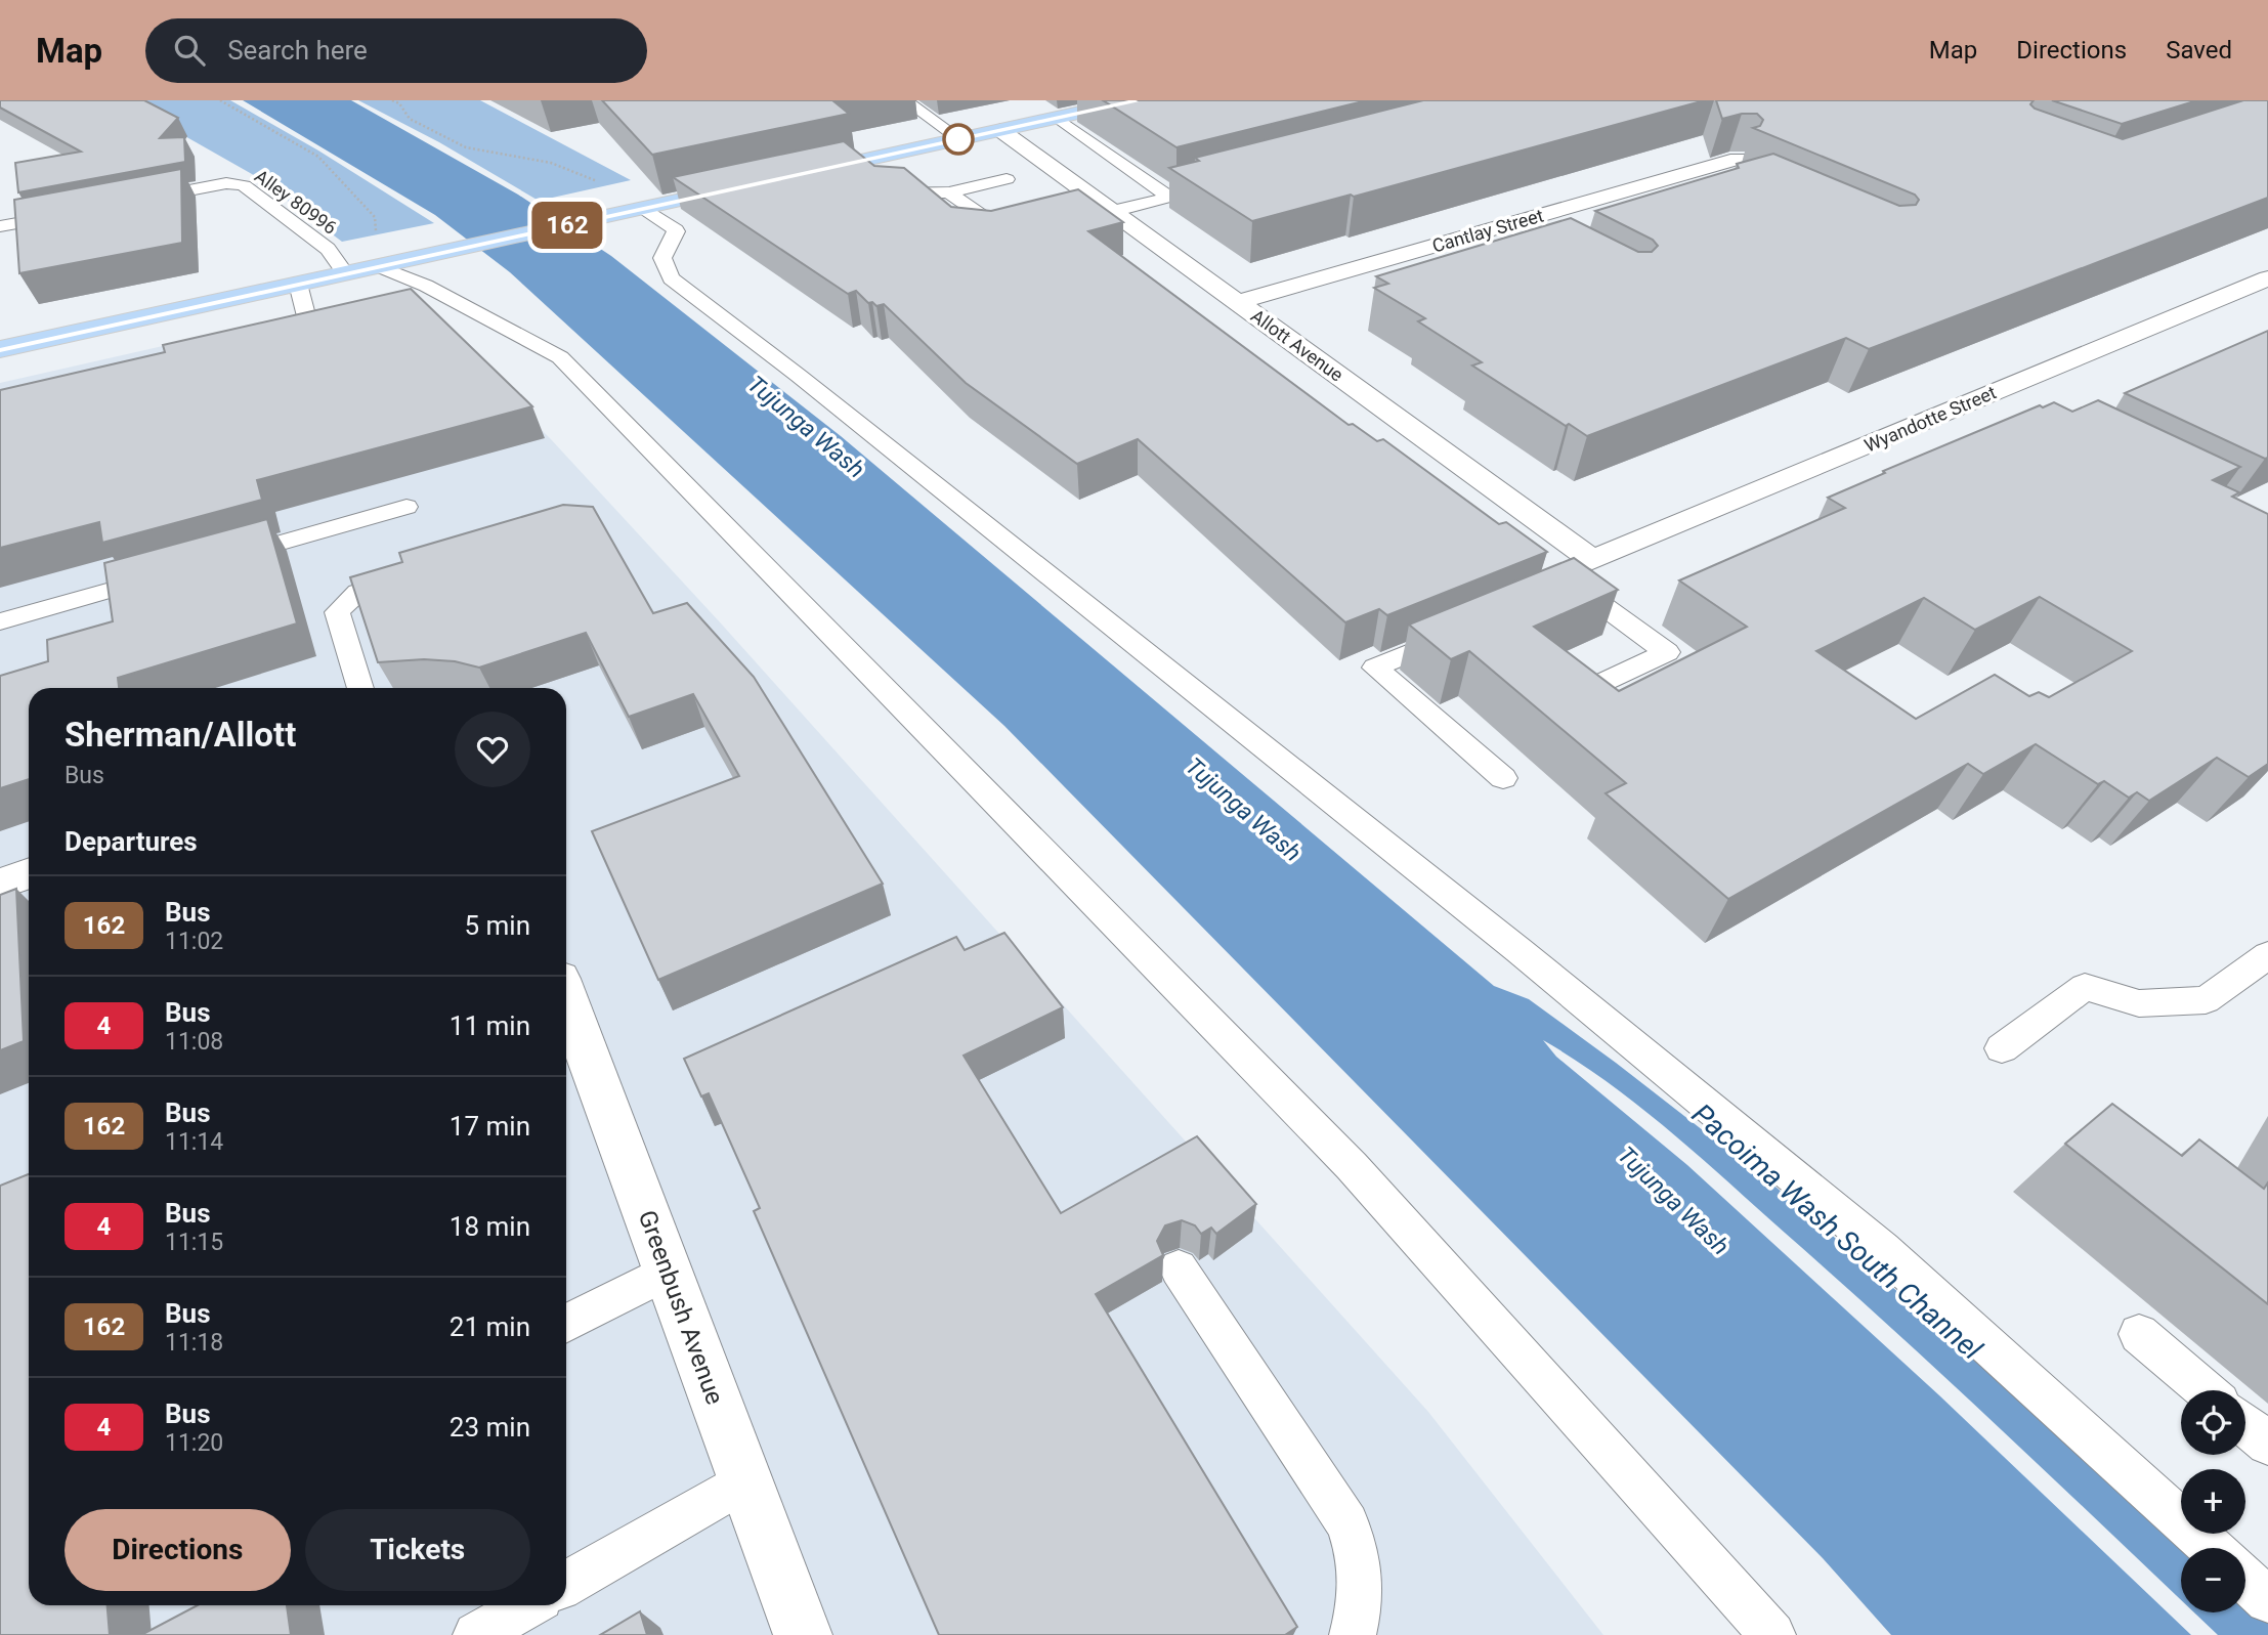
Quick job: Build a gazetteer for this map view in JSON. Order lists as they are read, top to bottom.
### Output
{
  "streets": {
    "street": [
      "Cantlay Street",
      "Allott Avenue",
      "Wyandotte Street",
      "Greenbush Avenue"
    ],
    "lane": ["Alley 80996"]
  },
  "crossings": [
    ["Cantlay Street", "Allott Avenue"],
    ["Allott Avenue", "Wyandotte Street"]
  ],
  "water": ["Tujunga Wash", "Pacoima Wash South Channel"],
  "lines": ["bus line 162"],
  "page": {
    "header": "Map",
    "search": "Search here",
    "nav": ["Map", "Directions", "Saved"],
    "on_map": "162",
    "heading": [
      ["Sherman/Allott", "Bus"],
      "Departures"
    ],
    "list": [
      {
        "mark": "162",
        "name": "Bus",
        "note": "11:02",
        "value": "5 min"
      },
      {
        "mark": "4",
        "name": "Bus",
        "note": "11:08",
        "value": "11 min"
      },
      {
        "mark": "162",
        "name": "Bus",
        "note": "11:14",
        "value": "17 min"
      },
      {
        "mark": "4",
        "name": "Bus",
        "note": "11:15",
        "value": "18 min"
      },
      {
        "mark": "162",
        "name": "Bus",
        "note": "11:18",
        "value": "21 min"
      },
      {
        "mark": "4",
        "name": "Bus",
        "note": "11:20",
        "value": "23 min"
      }
    ],
    "map_buttons": ["+", "−"],
    "buttons": ["Directions", "Tickets"]
  }
}
